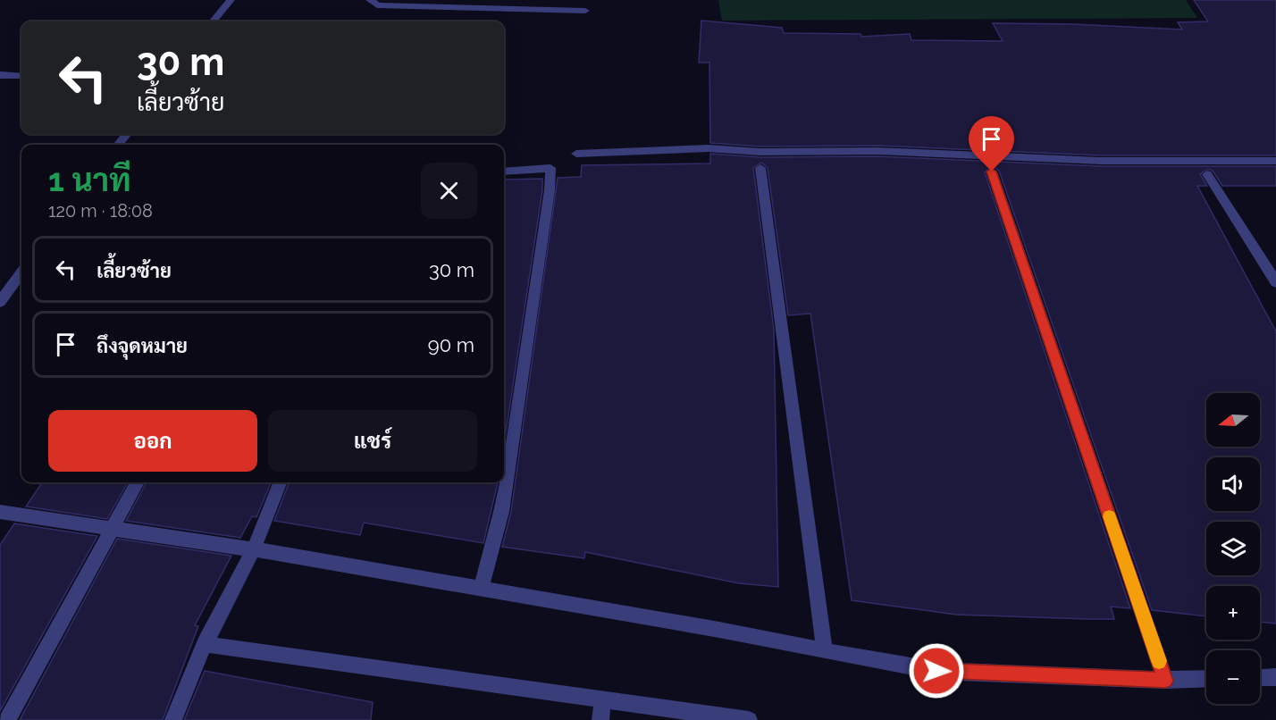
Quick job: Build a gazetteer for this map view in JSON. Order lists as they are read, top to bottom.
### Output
{
  "north": "left",
  "page": {
    "turn": ["30 m", "เลี้ยวซ้าย"],
    "heading": ["1 นาที", "120 m · 18:08"],
    "list": [
      {
        "name": "เลี้ยวซ้าย",
        "value": "30 m"
      },
      {
        "name": "ถึงจุดหมาย",
        "value": "90 m"
      }
    ],
    "map_buttons": ["+", "−"],
    "buttons": ["ออก", "แชร์"]
  }
}
